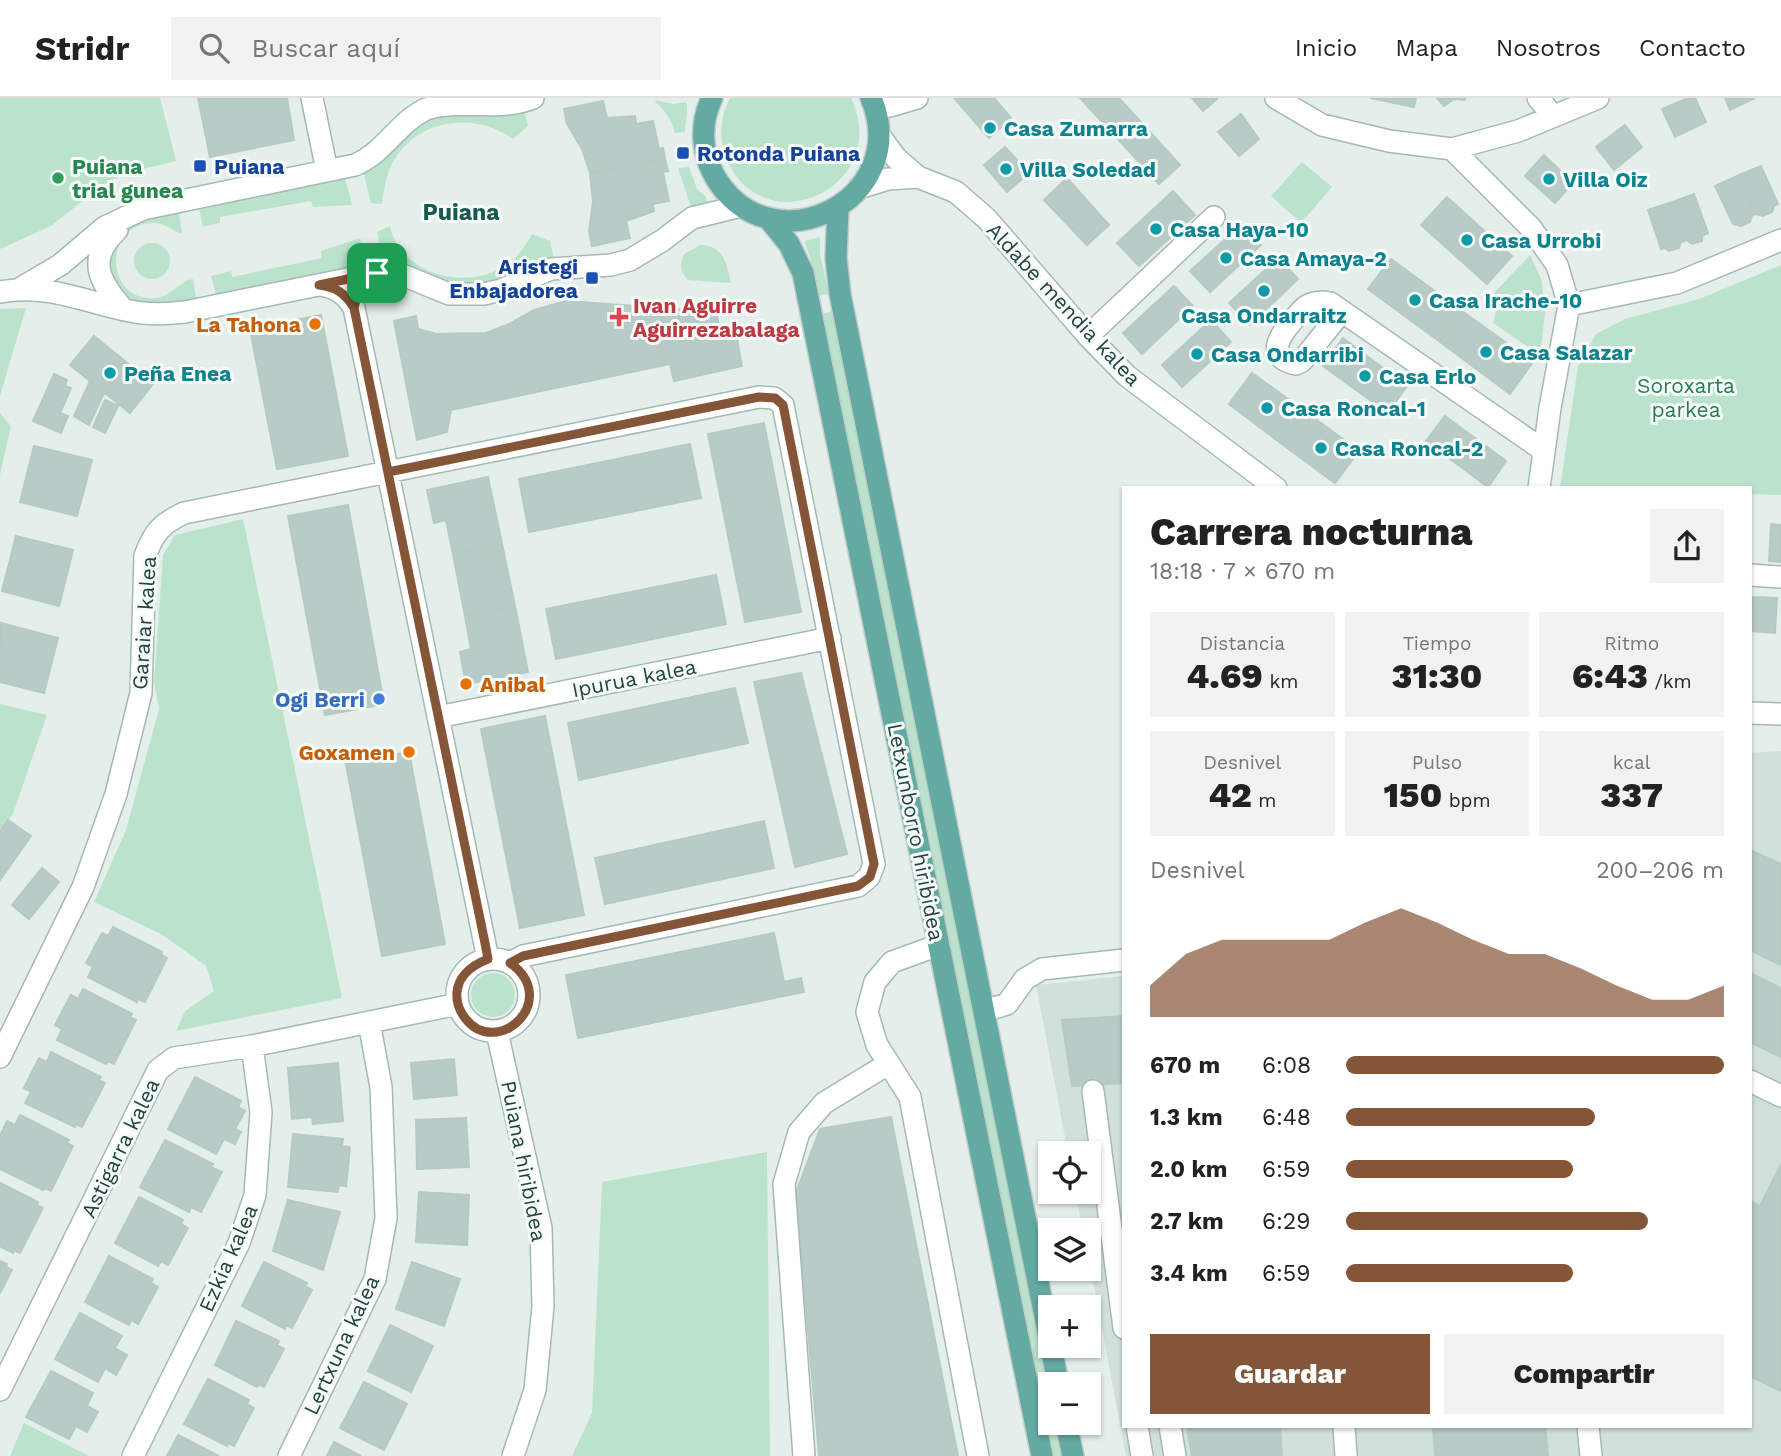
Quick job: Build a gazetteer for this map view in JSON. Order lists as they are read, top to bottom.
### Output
{
  "streets": {
    "main road": ["Letxunborro hiribidea"],
    "street": [
      "Aldabe mendia kalea",
      "Garaiar kalea",
      "Ipurua kalea",
      "Astigarra kalea",
      "Puiana hiribidea",
      "Ezkia kalea",
      "Lertxuna kalea"
    ]
  },
  "crossings": [
    ["Garaiar kalea", "Ipurua kalea"],
    ["Astigarra kalea", "Puiana hiribidea"],
    ["Astigarra kalea", "Ezkia kalea"],
    ["Astigarra kalea", "Lertxuna kalea"]
  ],
  "districts": ["Puiana"],
  "parks": ["Soroxarta parkea"],
  "places": {
    "other": [
      "Casa Zumarra",
      "Villa Soledad",
      "Puiana trial gunea",
      "Villa Oiz",
      "Casa Haya-10",
      "Casa Urrobi",
      "Casa Amaya-2",
      "Casa Ondarraitz",
      "Casa Irache-10",
      "La Tahona",
      "Casa Salazar",
      "Casa Ondarribi",
      "Peña Enea",
      "Casa Erlo",
      "Casa Roncal-1",
      "Casa Roncal-2",
      "Anibal",
      "Ogi Berri",
      "Goxamen"
    ],
    "transit": ["Rotonda Puiana", "Puiana", "Aristegi Enbajadorea"],
    "health": ["Ivan Aguirre Aguirrezabalaga"]
  },
  "page": {
    "header": "Stridr",
    "search": "Buscar aquí",
    "nav": [
      "Inicio",
      "Mapa",
      "Nosotros",
      "Contacto"
    ],
    "heading": ["Carrera nocturna", "18:18 · 7 × 670 m"],
    "stats": [
      ["Distancia", "4.69 km"],
      ["Tiempo", "31:30"],
      ["Ritmo", "6:43 /km"],
      ["Desnivel", "42 m"],
      ["Pulso", "150 bpm"],
      ["kcal", "337"]
    ],
    "chart": ["Desnivel", "200–206 m"],
    "list": [
      {
        "name": "670 m",
        "note": "6:08"
      },
      {
        "name": "1.3 km",
        "note": "6:48"
      },
      {
        "name": "2.0 km",
        "note": "6:59"
      },
      {
        "name": "2.7 km",
        "note": "6:29"
      },
      {
        "name": "3.4 km",
        "note": "6:59"
      }
    ],
    "map_buttons": ["+", "−"],
    "buttons": ["Guardar", "Compartir"]
  }
}
